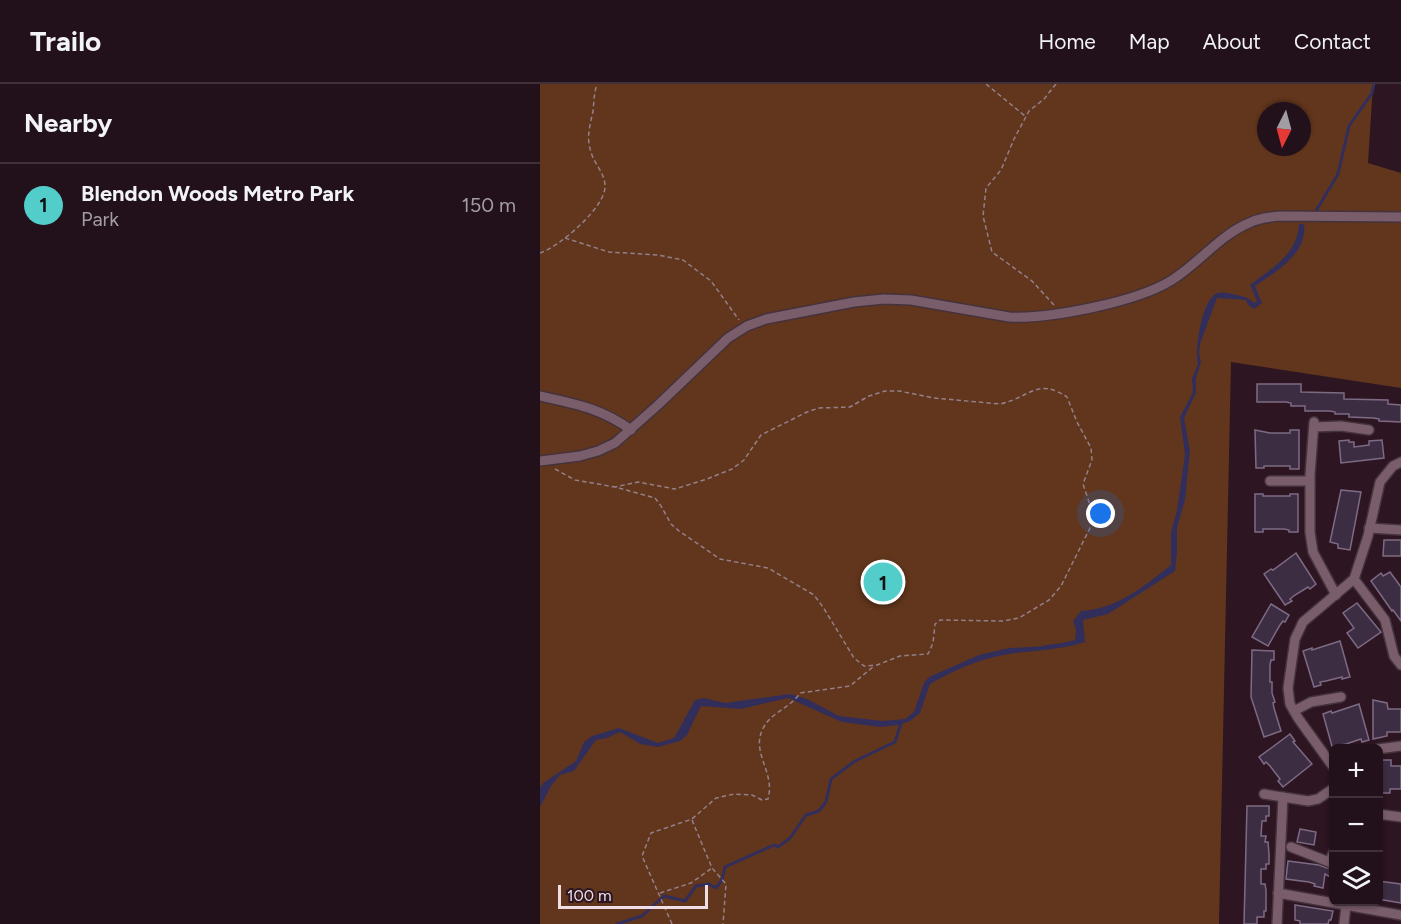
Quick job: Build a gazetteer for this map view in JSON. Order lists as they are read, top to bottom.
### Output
{
  "scale_bar": "100 m",
  "north": "bottom",
  "page": {
    "header": "Trailo",
    "nav": [
      "Home",
      "Map",
      "About",
      "Contact"
    ],
    "heading": "Nearby",
    "list": [
      {
        "mark": "1",
        "name": "Blendon Woods Metro Park",
        "note": "Park",
        "value": "150 m"
      }
    ],
    "pins": "1",
    "map_buttons": ["+", "−"],
    "scale": "100 m"
  }
}
